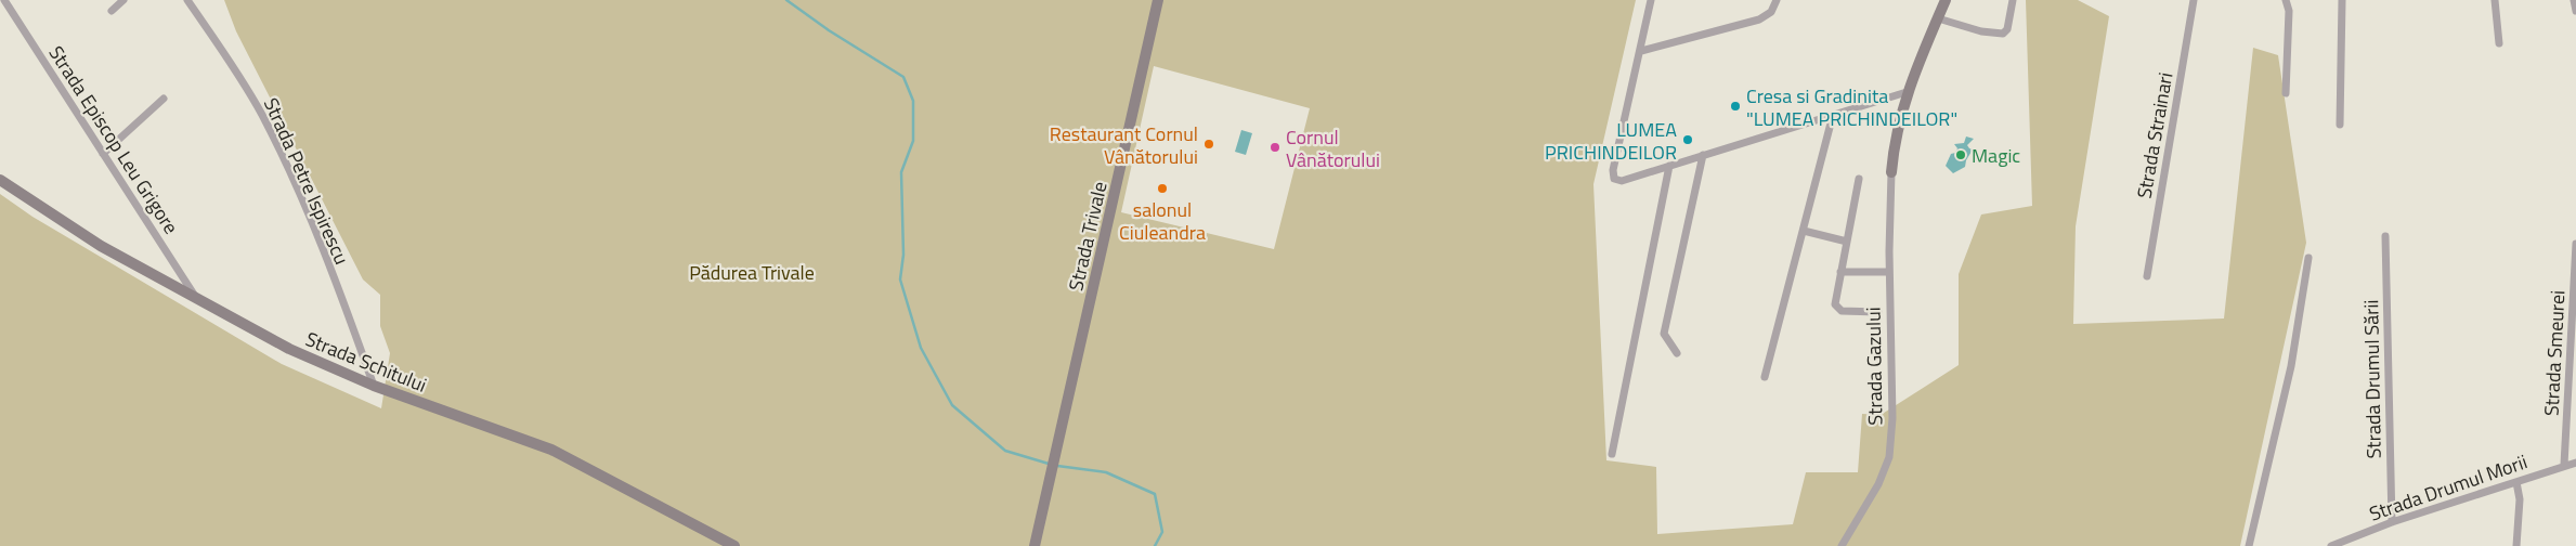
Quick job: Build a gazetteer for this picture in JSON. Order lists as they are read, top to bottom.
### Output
{
  "streets": {
    "main road": ["Strada Trivale", "Strada Schitului"],
    "street": [
      "Strada Strainari",
      "Strada Episcop Leu Grigore",
      "Strada Petre Ispirescu",
      "Strada Smeurei",
      "Strada Gazului",
      "Strada Drumul Sării",
      "Strada Drumul Morii"
    ]
  },
  "crossings": [
    ["Strada Episcop Leu Grigore", "Strada Schitului"],
    ["Strada Petre Ispirescu", "Strada Schitului"],
    ["Strada Smeurei", "Strada Drumul Morii"],
    ["Strada Drumul Sării", "Strada Drumul Morii"]
  ],
  "parks": ["Pădurea Trivale"],
  "places": [
    "Cresa si Gradinita \"LUMEA PRICHINDEILOR\"",
    "LUMEA PRICHINDEILOR",
    "Restaurant Cornul Vânătorului",
    "Cornul Vânătorului",
    "Magic",
    "salonul Ciuleandra"
  ]
}
